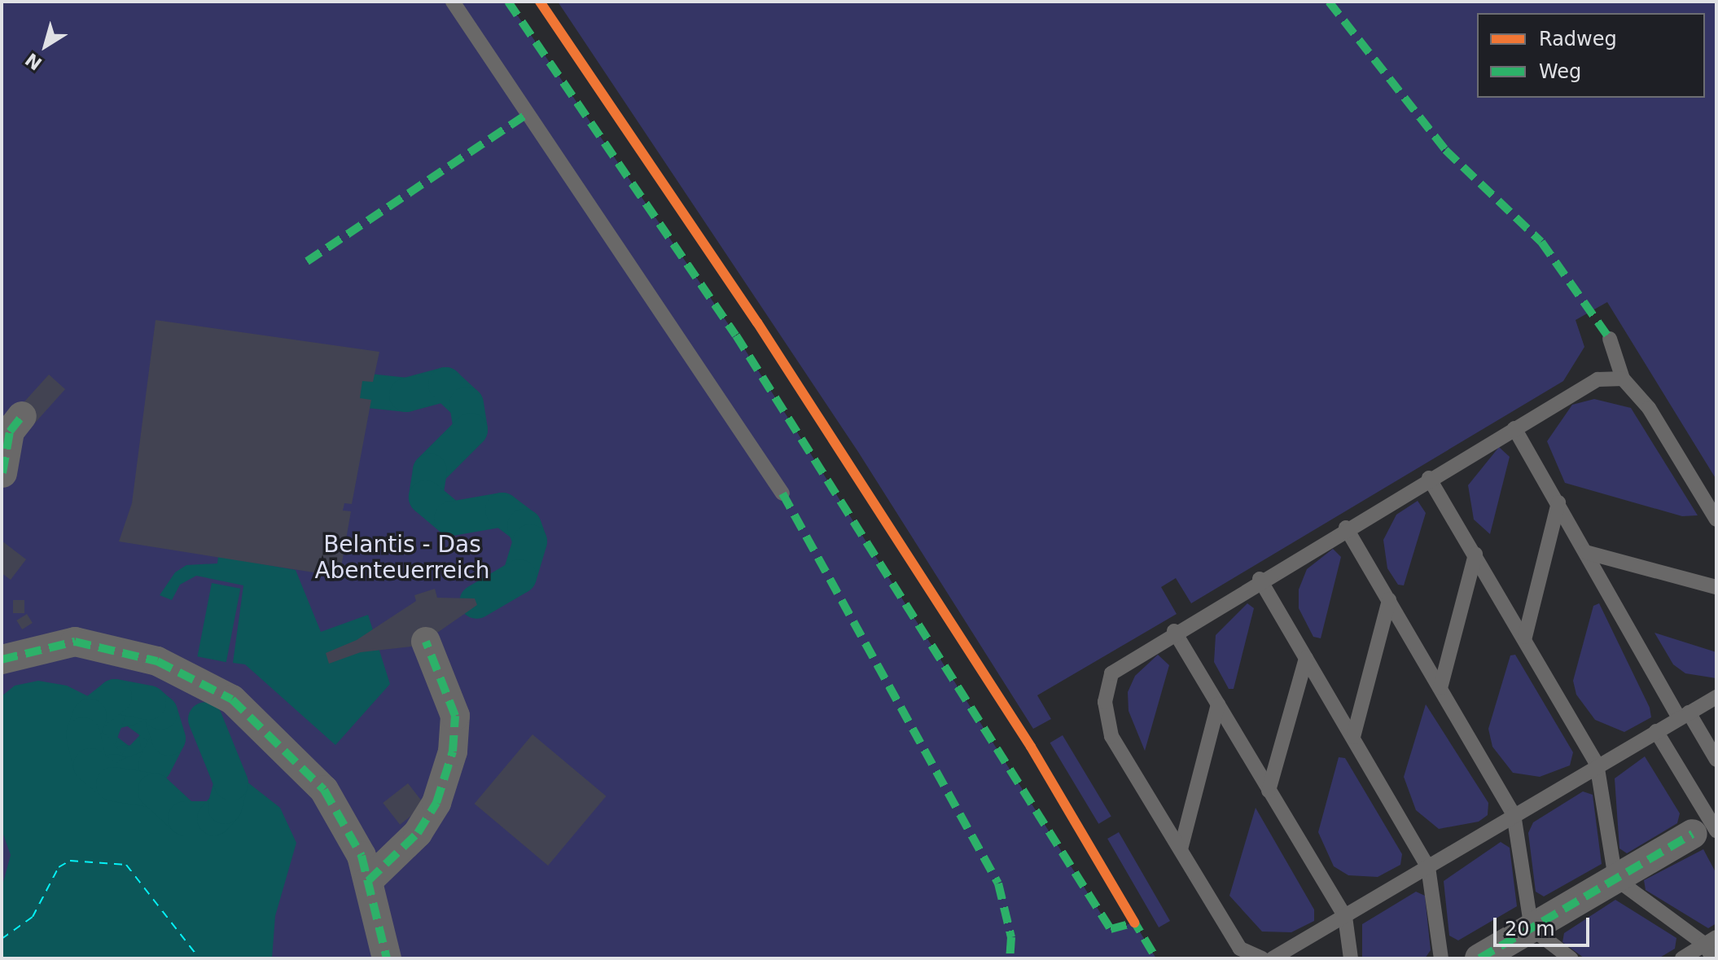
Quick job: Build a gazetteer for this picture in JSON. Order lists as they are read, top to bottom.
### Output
{
  "parks": ["Belantis - Das Abenteuerreich"],
  "legend": ["Radweg", "Weg"],
  "scale_bar": "20 m",
  "north": "bottom left"
}
